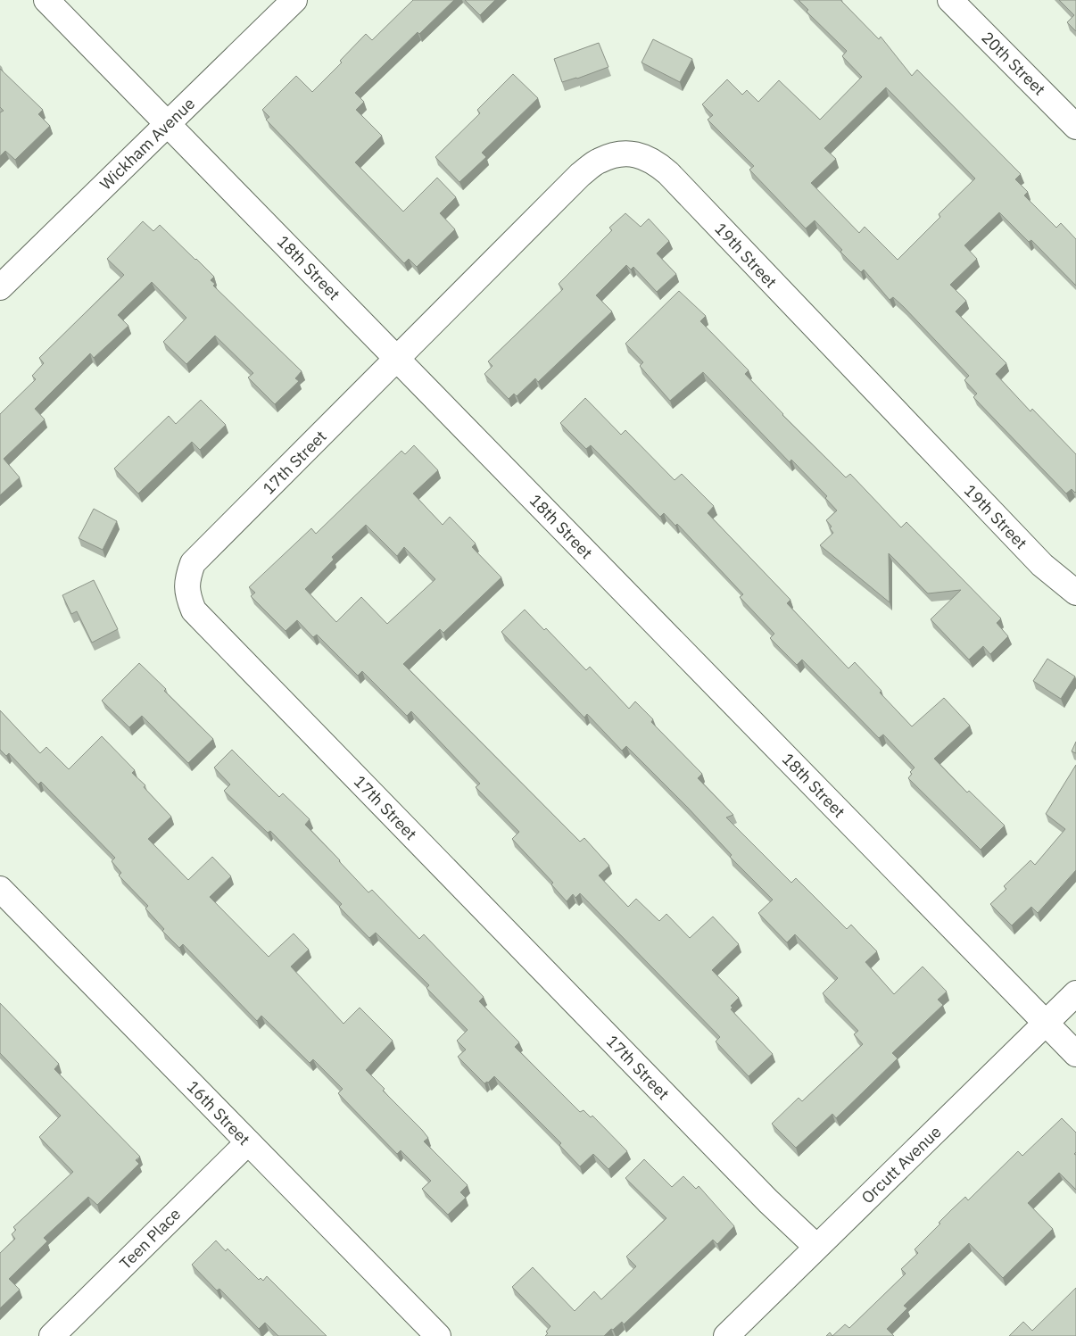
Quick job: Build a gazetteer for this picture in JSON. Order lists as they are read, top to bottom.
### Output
{
  "streets": {
    "street": [
      "20th Street",
      "Wickham Avenue",
      "19th Street",
      "18th Street",
      "17th Street",
      "16th Street",
      "Orcutt Avenue",
      "Teen Place"
    ]
  },
  "crossings": [
    ["Wickham Avenue", "18th Street"],
    ["19th Street", "18th Street"],
    ["19th Street", "17th Street"],
    ["18th Street", "17th Street"],
    ["18th Street", "Orcutt Avenue"],
    ["17th Street", "Orcutt Avenue"],
    ["16th Street", "Teen Place"]
  ]
}
